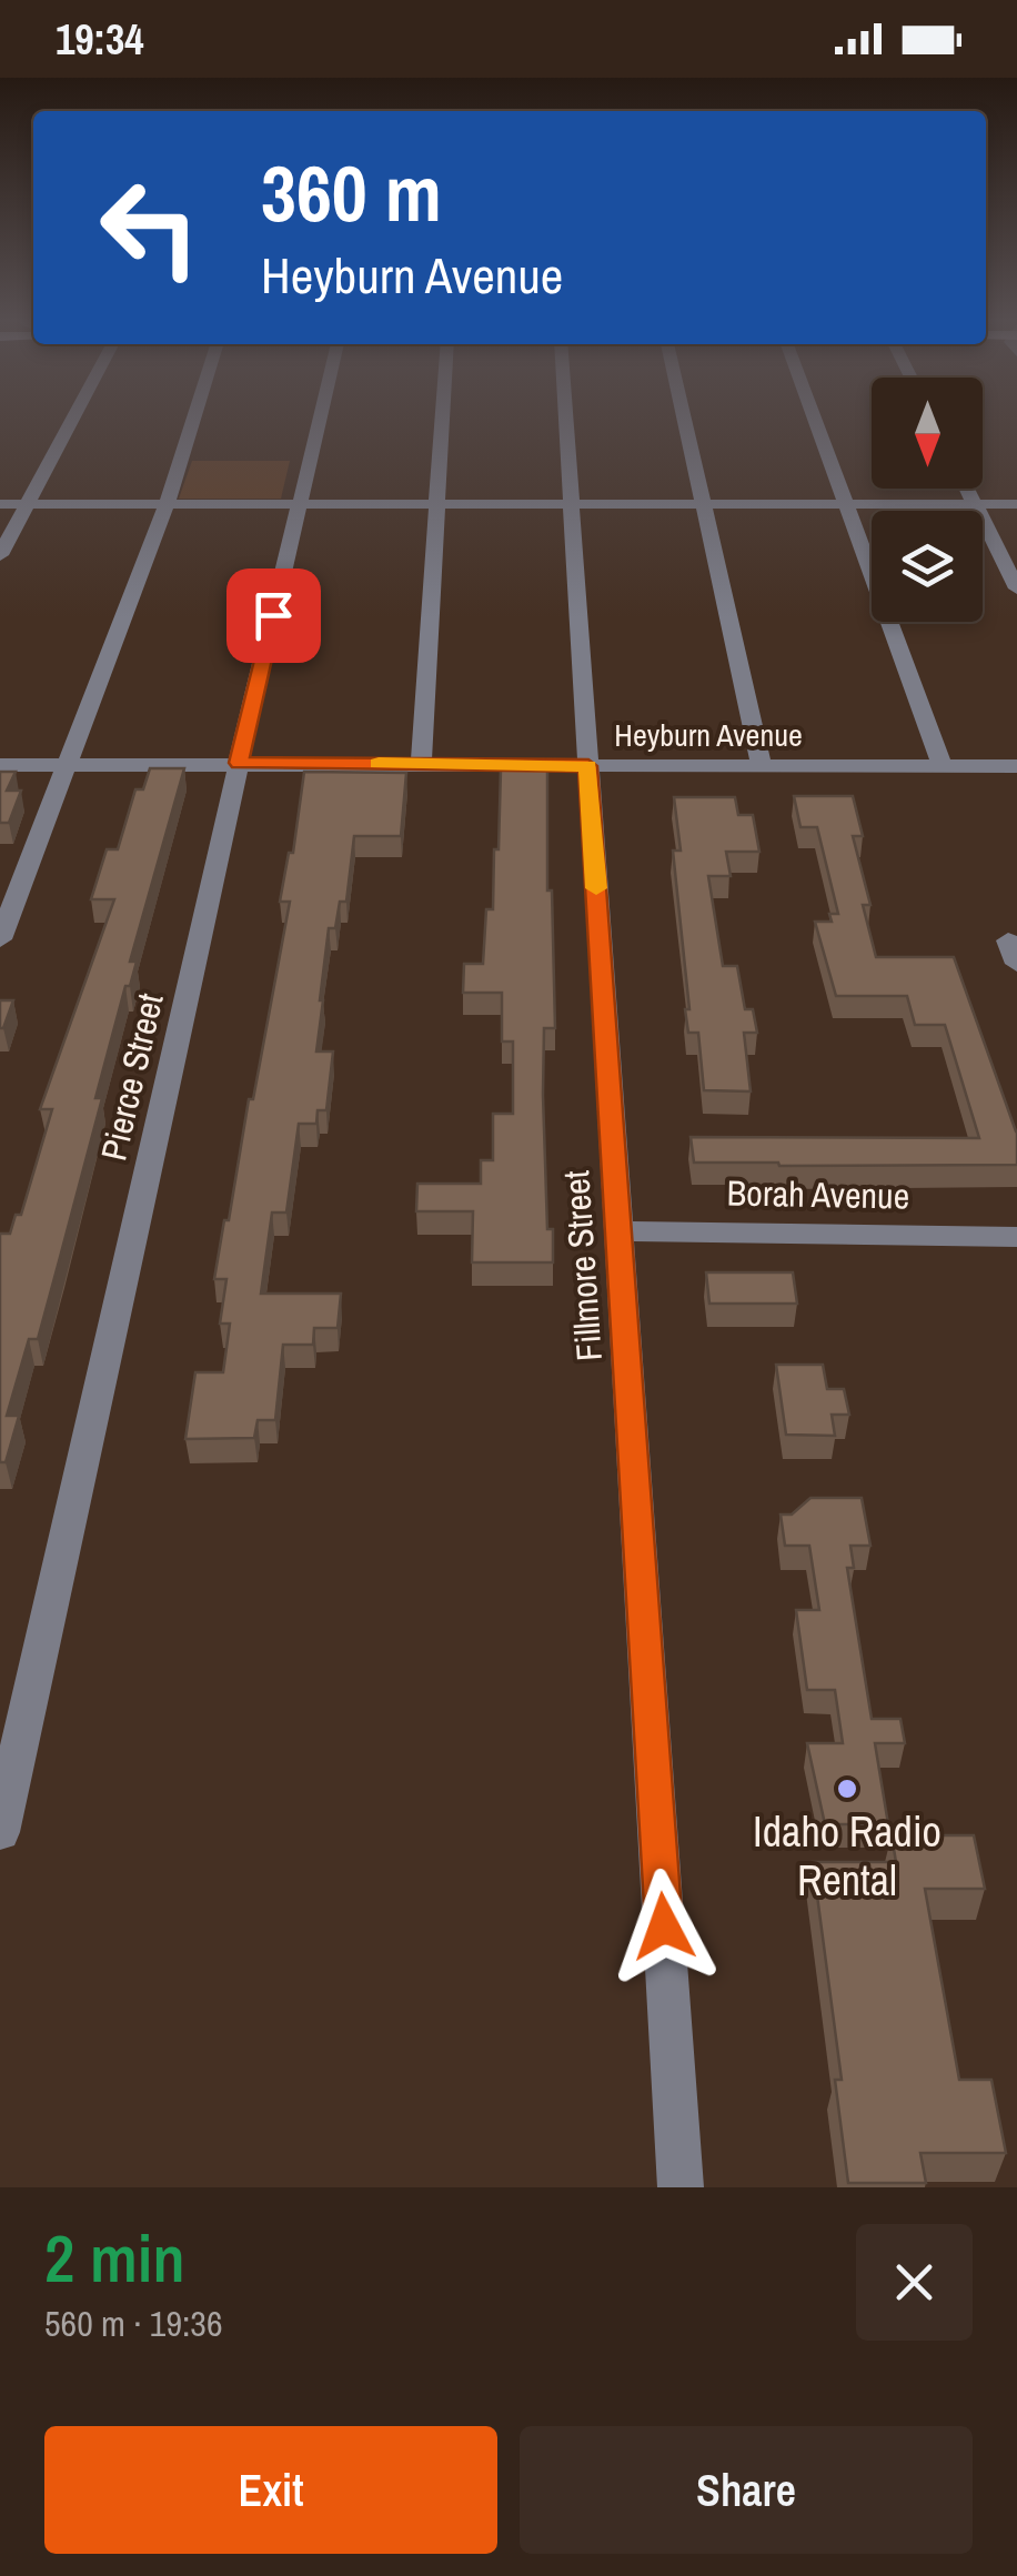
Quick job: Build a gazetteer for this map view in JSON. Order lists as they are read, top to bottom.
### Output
{
  "streets": {
    "street": [
      "Heyburn Avenue",
      "Pierce Street",
      "Borah Avenue",
      "Fillmore Street"
    ]
  },
  "crossings": [
    ["Heyburn Avenue", "Pierce Street"],
    ["Heyburn Avenue", "Fillmore Street"],
    ["Borah Avenue", "Fillmore Street"]
  ],
  "places": ["Idaho Radio Rental"],
  "north": "bottom",
  "page": {
    "status": "19:34",
    "turn": ["360 m", "Heyburn Avenue"],
    "heading": ["2 min", "560 m · 19:36"],
    "buttons": ["Exit", "Share"]
  }
}
